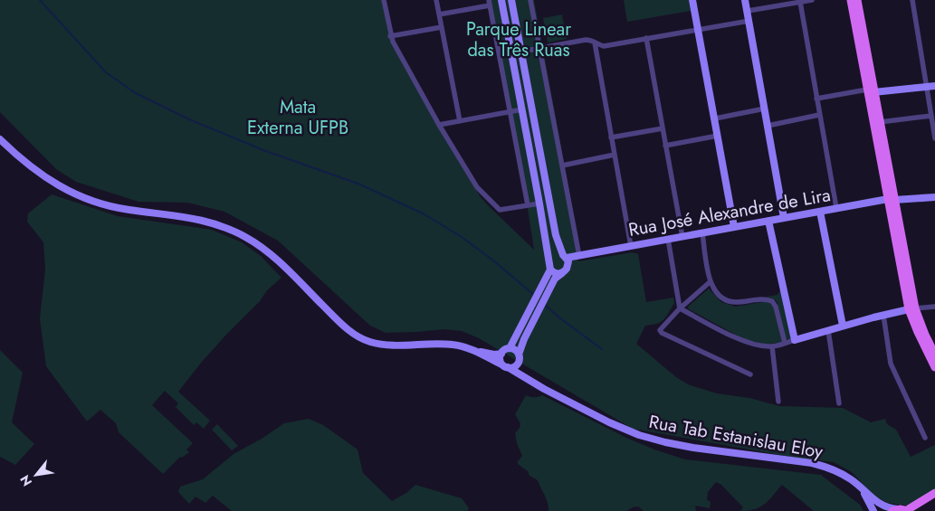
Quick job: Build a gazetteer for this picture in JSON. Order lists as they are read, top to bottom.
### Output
{
  "streets": {
    "street": ["Rua José Alexandre de Lira", "Rua Tab Estanislau Eloy"]
  },
  "parks": ["Parque Linear das Três Ruas", "Mata Externa UFPB"],
  "north": "bottom left"
}
